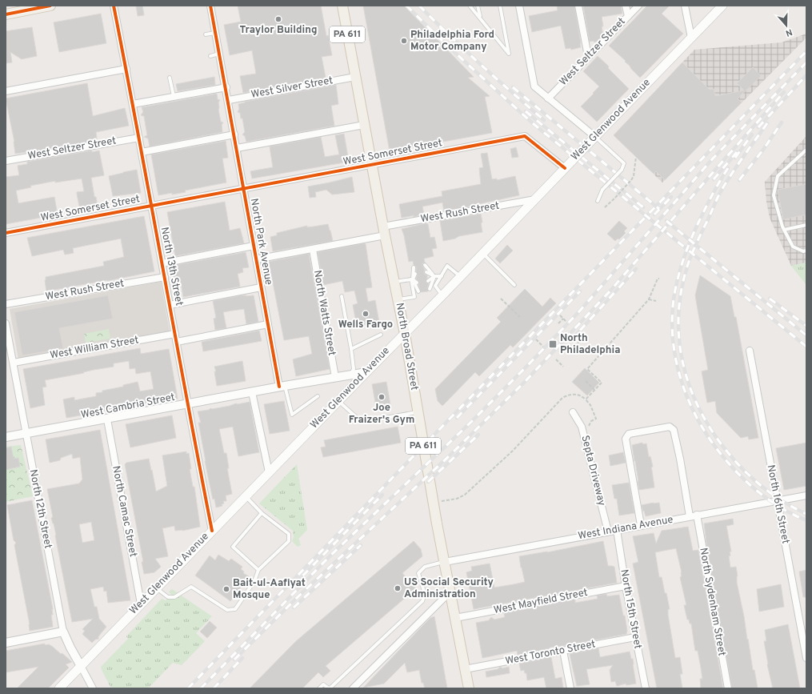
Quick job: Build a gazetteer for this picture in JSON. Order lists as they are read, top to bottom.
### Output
{
  "streets": {
    "main road": ["PA 611", "West Glenwood Avenue", "North Broad Street"],
    "street": [
      "West Seltzer Street",
      "West Silver Street",
      "West Somerset Street",
      "West Rush Street",
      "North Park Avenue",
      "North 13th Street",
      "North Watts Street",
      "West William Street",
      "West Cambria Street",
      "Septa Driveway",
      "North 16th Street",
      "North 12th Street",
      "North Camac Street",
      "West Indiana Avenue",
      "West Mayfield Street",
      "North Sydenham Street",
      "North 15th Street",
      "West Toronto Street"
    ]
  },
  "crossings": [
    ["West Seltzer Street", "North 13th Street"],
    ["West Silver Street", "North Park Avenue"],
    ["West Silver Street", "North Broad Street"],
    ["West Glenwood Avenue", "West Somerset Street"],
    ["West Glenwood Avenue", "West Rush Street"],
    ["West Glenwood Avenue", "North 13th Street"],
    ["West Glenwood Avenue", "North Broad Street"],
    ["West Glenwood Avenue", "West Cambria Street"],
    ["West Glenwood Avenue", "North 12th Street"],
    ["West Glenwood Avenue", "North Camac Street"],
    ["West Somerset Street", "North Park Avenue"],
    ["West Somerset Street", "North 13th Street"],
    ["West Somerset Street", "North Broad Street"],
    ["West Rush Street", "North Park Avenue"],
    ["West Rush Street", "North 13th Street"],
    ["West Rush Street", "North Watts Street"],
    ["West Rush Street", "North Broad Street"],
    ["North Park Avenue", "West Cambria Street"],
    ["North 13th Street", "West William Street"],
    ["North 13th Street", "West Cambria Street"],
    ["North Watts Street", "West Cambria Street"],
    ["North Broad Street", "West Indiana Avenue"],
    ["North Broad Street", "West Mayfield Street"],
    ["North Broad Street", "West Toronto Street"],
    ["West William Street", "North 12th Street"],
    ["West Cambria Street", "North 12th Street"],
    ["West Cambria Street", "North Camac Street"],
    ["Septa Driveway", "West Indiana Avenue"],
    ["North 16th Street", "West Indiana Avenue"],
    ["West Indiana Avenue", "North Sydenham Street"],
    ["West Indiana Avenue", "North 15th Street"],
    ["West Mayfield Street", "North 15th Street"],
    ["North 15th Street", "West Toronto Street"]
  ],
  "places": {
    "other": [
      "Traylor Building",
      "Philadelphia Ford Motor Company",
      "Wells Fargo",
      "Joe Fraizer's Gym",
      "US Social Security Administration",
      "Bait-ul-Aafiyat Mosque"
    ],
    "transit": ["North Philadelphia"]
  },
  "north": "bottom"
}
